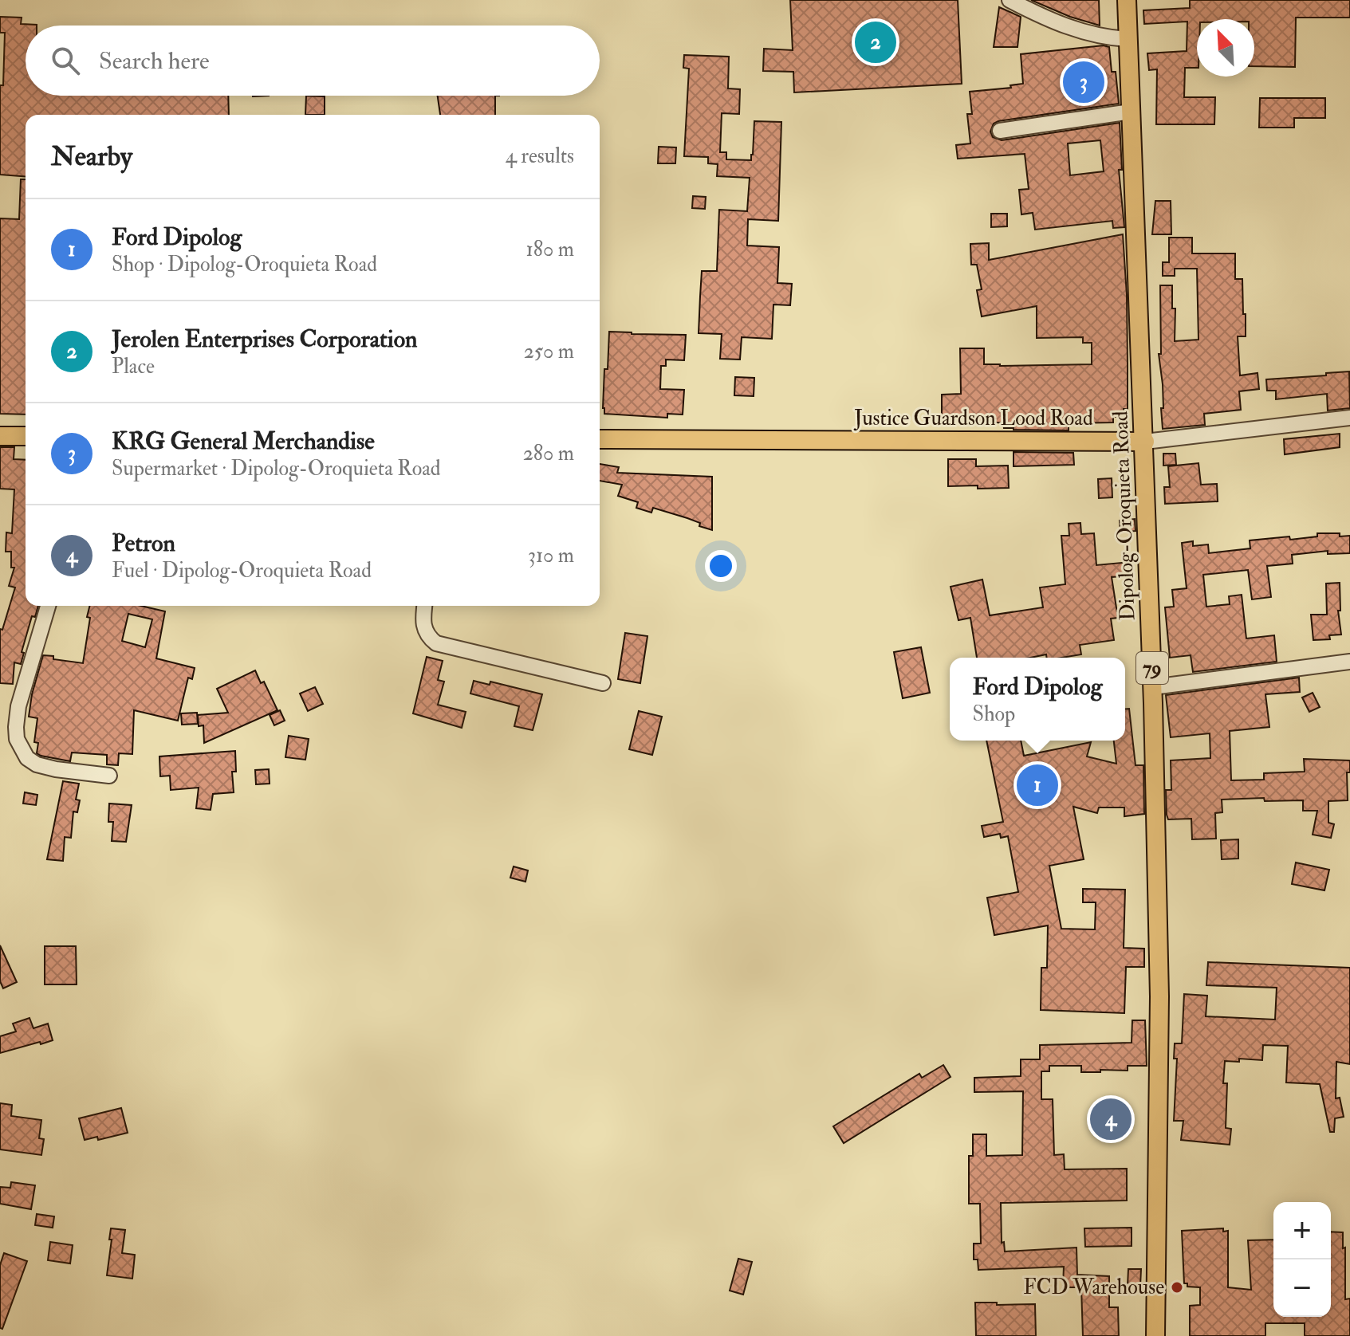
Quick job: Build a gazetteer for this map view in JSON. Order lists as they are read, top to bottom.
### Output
{
  "streets": {
    "main road": ["Justice Guardson Lood Road", "Dipolog-Oroquieta Road", "79"]
  },
  "crossings": [
    ["Justice Guardson Lood Road", "Dipolog-Oroquieta Road"]
  ],
  "places": ["FCD Warehouse"],
  "north": "top left",
  "page": {
    "pins": [
      "2",
      "3",
      "1",
      "4"
    ],
    "search": "Search here",
    "heading": ["Nearby", "4 results"],
    "list": [
      {
        "mark": "1",
        "name": "Ford Dipolog",
        "note": "Shop · Dipolog-Oroquieta Road",
        "value": "180 m"
      },
      {
        "mark": "2",
        "name": "Jerolen Enterprises Corporation",
        "note": "Place",
        "value": "250 m"
      },
      {
        "mark": "3",
        "name": "KRG General Merchandise",
        "note": "Supermarket · Dipolog-Oroquieta Road",
        "value": "280 m"
      },
      {
        "mark": "4",
        "name": "Petron",
        "note": "Fuel · Dipolog-Oroquieta Road",
        "value": "310 m"
      }
    ],
    "popup": ["Ford Dipolog", "Shop"],
    "map_buttons": ["+", "−"]
  }
}
